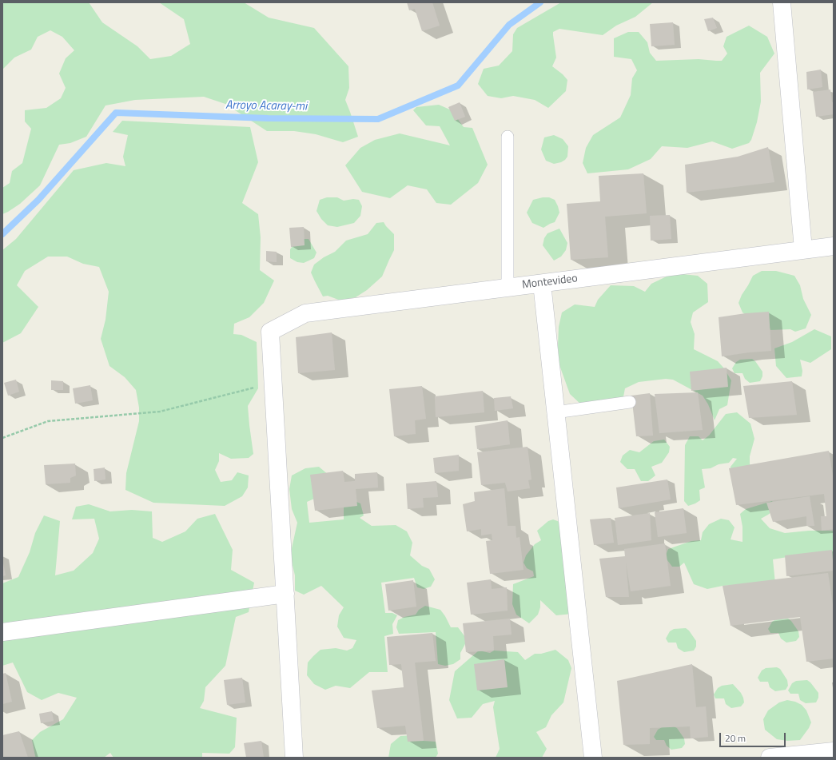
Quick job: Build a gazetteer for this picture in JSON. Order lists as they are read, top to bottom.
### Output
{
  "streets": {
    "street": ["Montevideo"]
  },
  "water": ["Arroyo Acaray-mi"],
  "scale_bar": "20 m"
}
